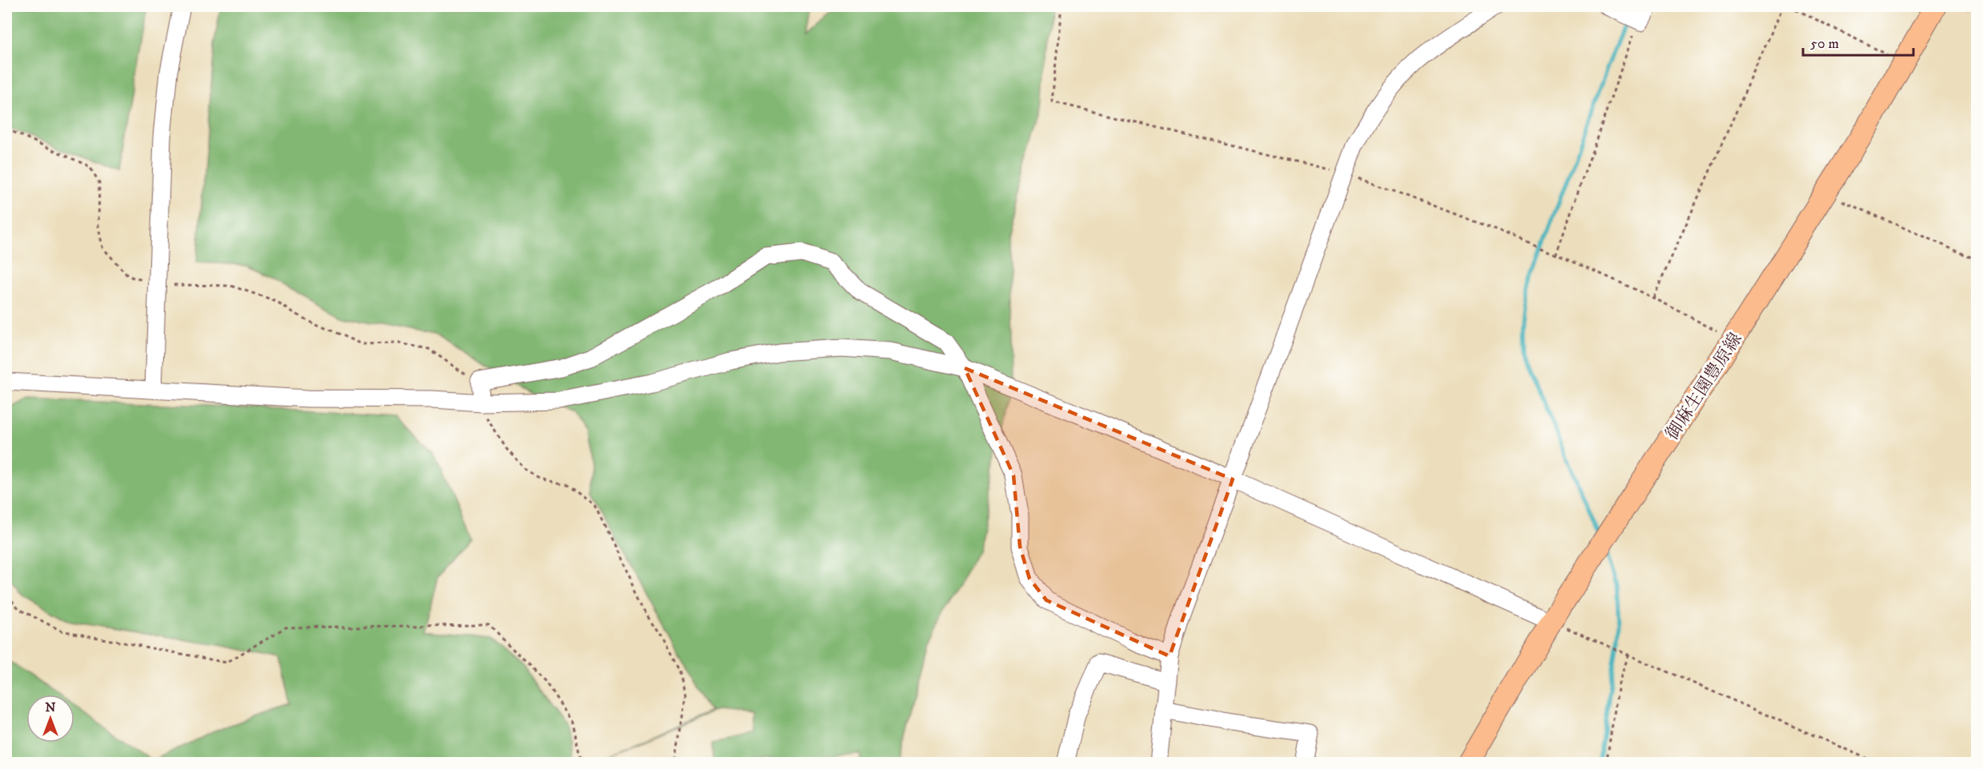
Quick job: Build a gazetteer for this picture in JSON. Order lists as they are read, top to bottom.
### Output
{
  "streets": {
    "main road": ["御麻生園豊原線"]
  },
  "scale_bar": "50 m",
  "north": "top"
}
